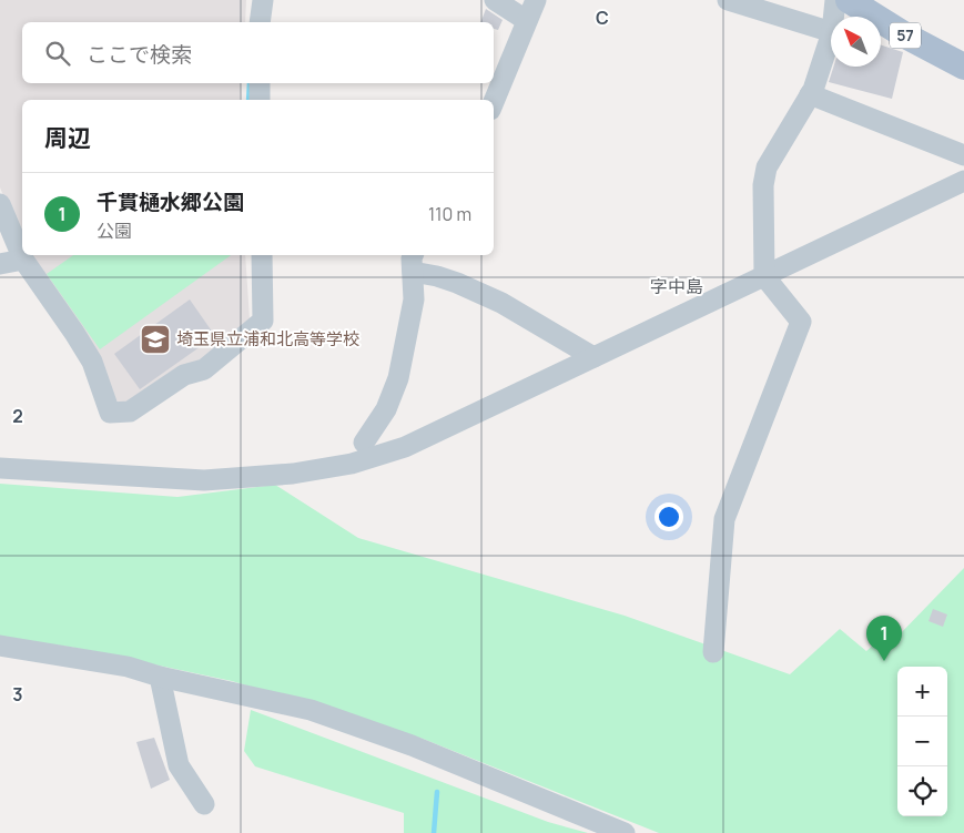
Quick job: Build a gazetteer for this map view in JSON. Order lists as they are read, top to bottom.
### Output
{
  "streets": {
    "main road": ["57"]
  },
  "districts": ["字中島"],
  "places": {
    "school or university": ["埼玉県立浦和北高等学校"]
  },
  "north": "top left",
  "page": {
    "search": "ここで検索",
    "heading": "周辺",
    "list": [
      {
        "mark": "1",
        "name": "千貫樋水郷公園",
        "note": "公園",
        "value": "110 m"
      }
    ],
    "pins": "1",
    "map_buttons": ["+", "−"]
  },
  "grid": {
    "columns": ["C"],
    "rows": ["2", "3"]
  }
}
